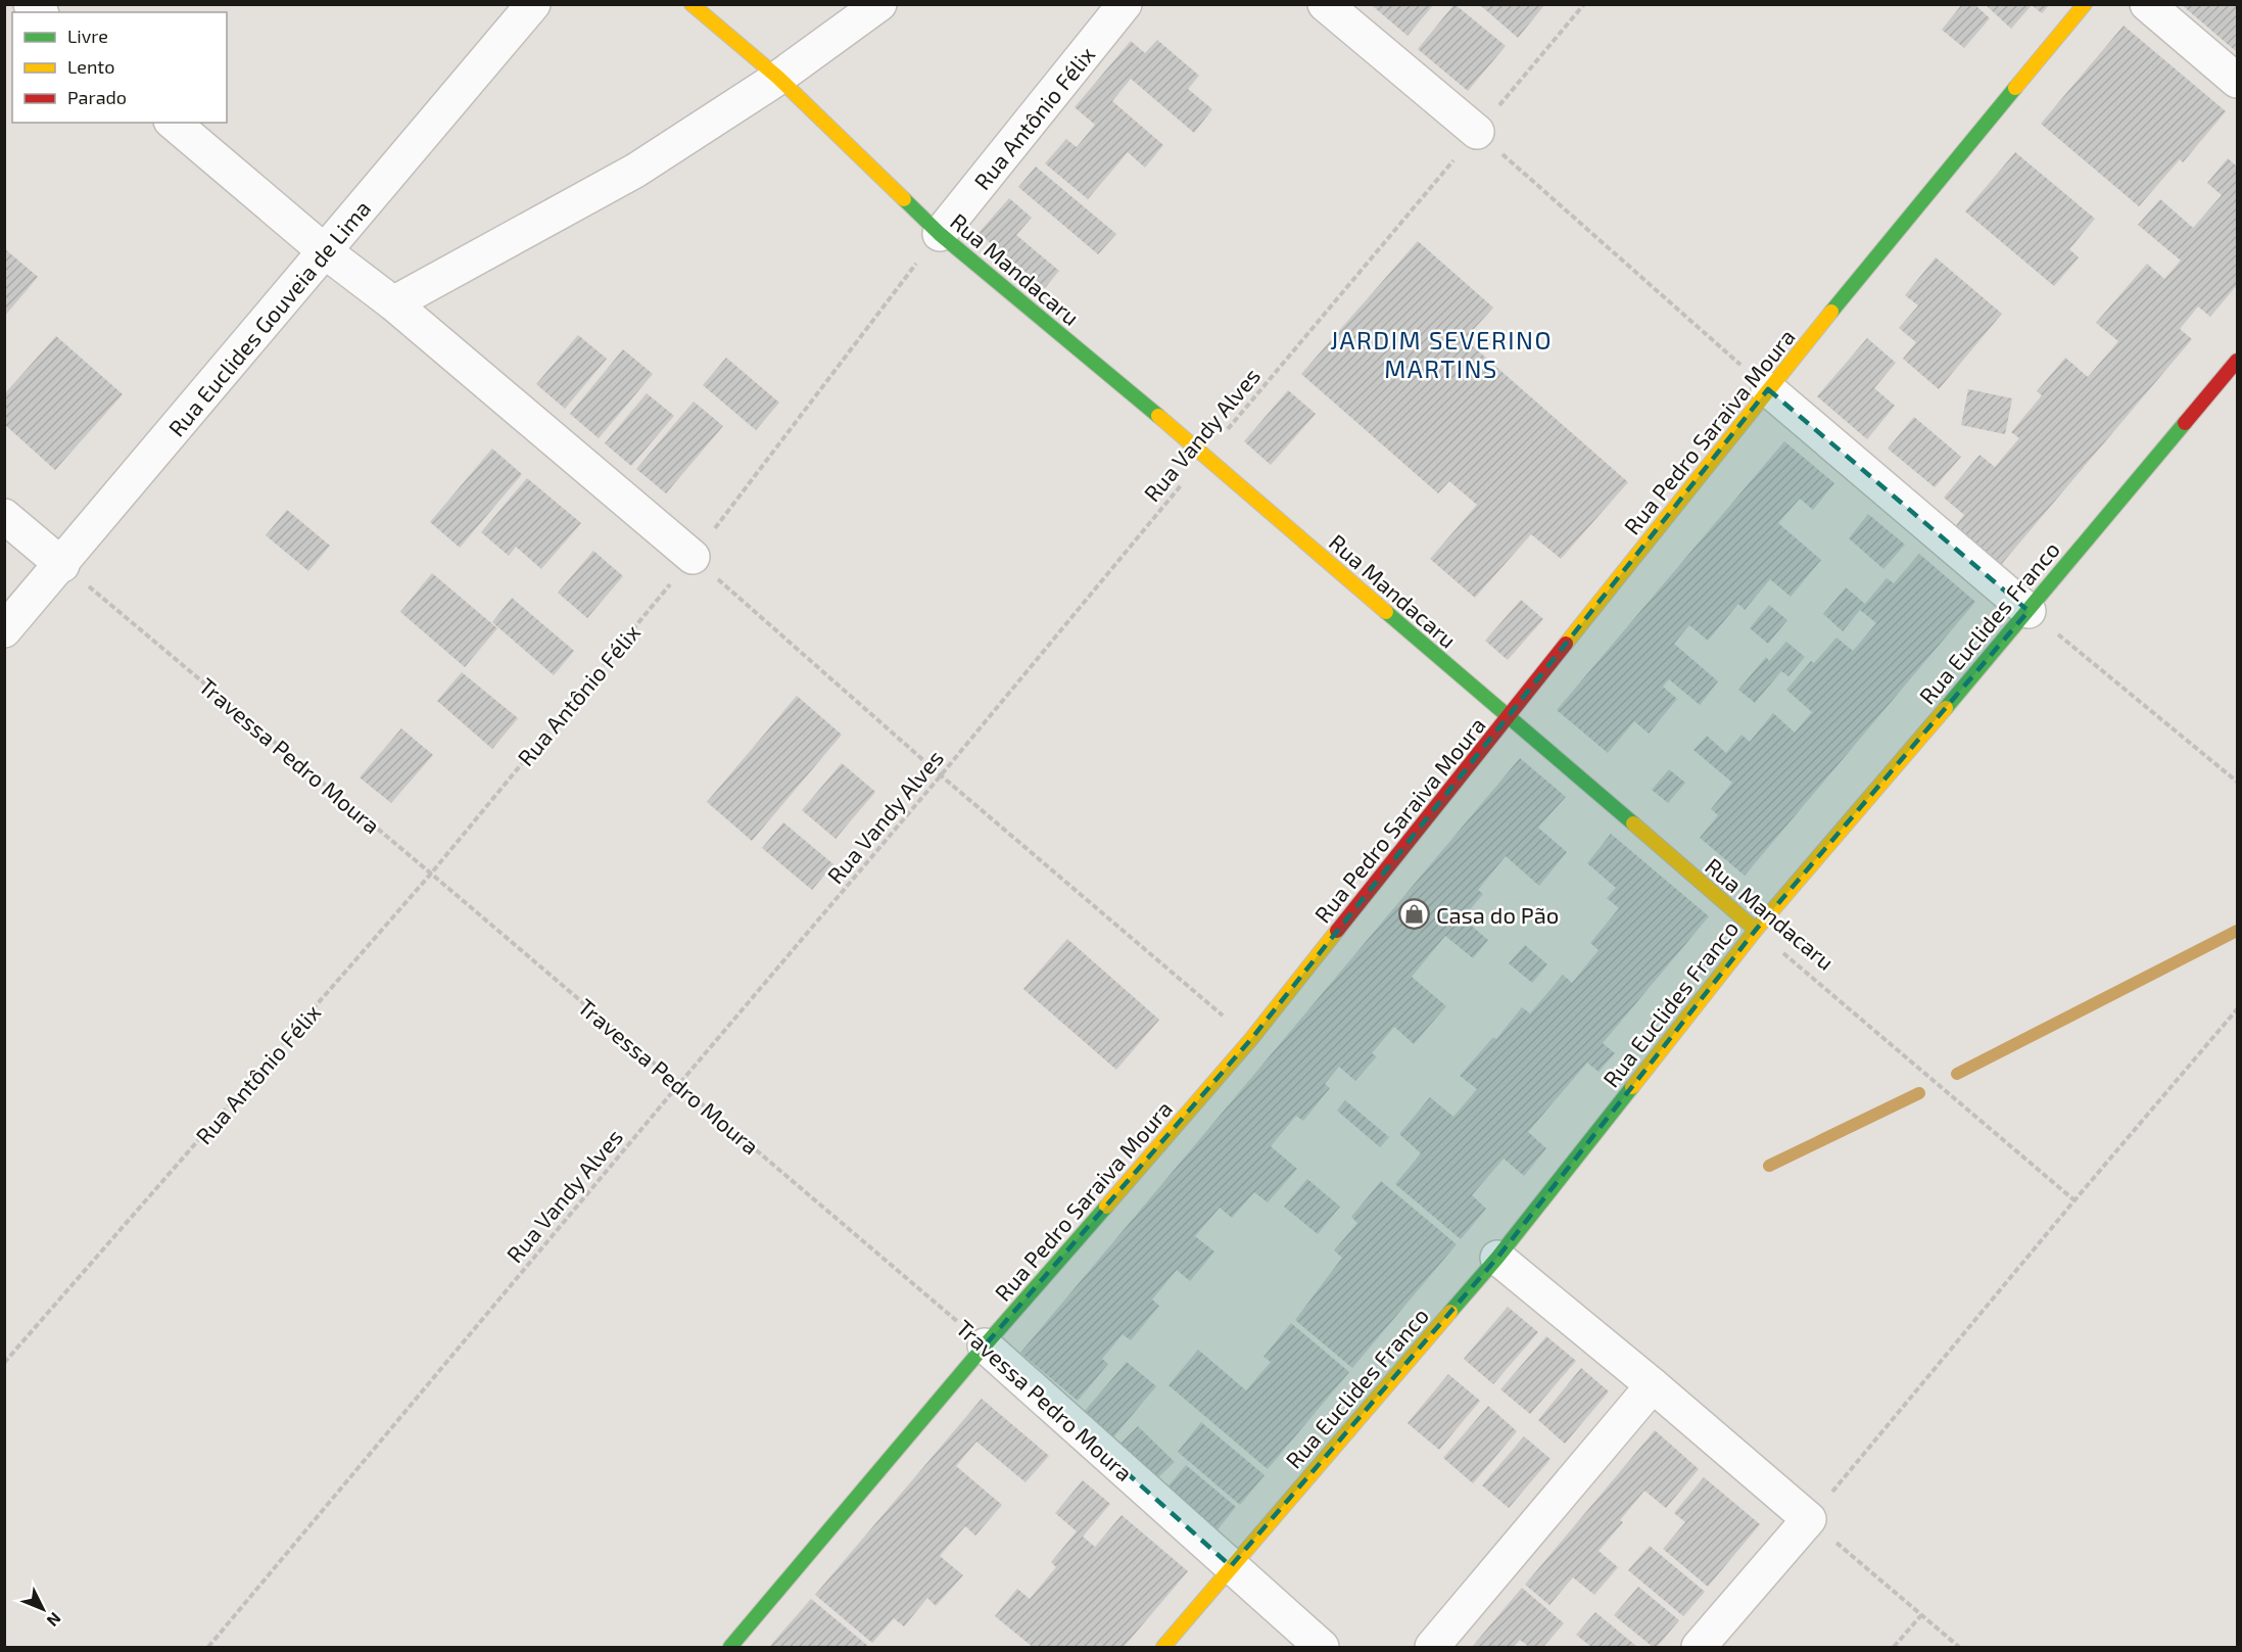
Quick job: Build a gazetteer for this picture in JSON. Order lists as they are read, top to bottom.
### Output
{
  "streets": {
    "street": [
      "Rua Antônio Félix",
      "Rua Mandacaru",
      "Rua Euclides Gouveia de Lima",
      "Rua Pedro Saraiva Moura",
      "Rua Euclides Franco",
      "Travessa Pedro Moura"
    ],
    "path": ["Rua Vandy Alves"]
  },
  "crossings": [
    ["Rua Antônio Félix", "Rua Mandacaru"],
    ["Rua Antônio Félix", "Travessa Pedro Moura"],
    ["Rua Mandacaru", "Rua Pedro Saraiva Moura"],
    ["Rua Mandacaru", "Rua Vandy Alves"],
    ["Rua Mandacaru", "Rua Euclides Franco"],
    ["Rua Euclides Gouveia de Lima", "Travessa Pedro Moura"],
    ["Rua Pedro Saraiva Moura", "Travessa Pedro Moura"],
    ["Rua Vandy Alves", "Travessa Pedro Moura"],
    ["Rua Euclides Franco", "Travessa Pedro Moura"]
  ],
  "districts": ["JARDIM SEVERINO MARTINS"],
  "places": {
    "shop": ["Casa do Pão"]
  },
  "legend": ["Livre", "Lento", "Parado"],
  "north": "bottom right"
}
